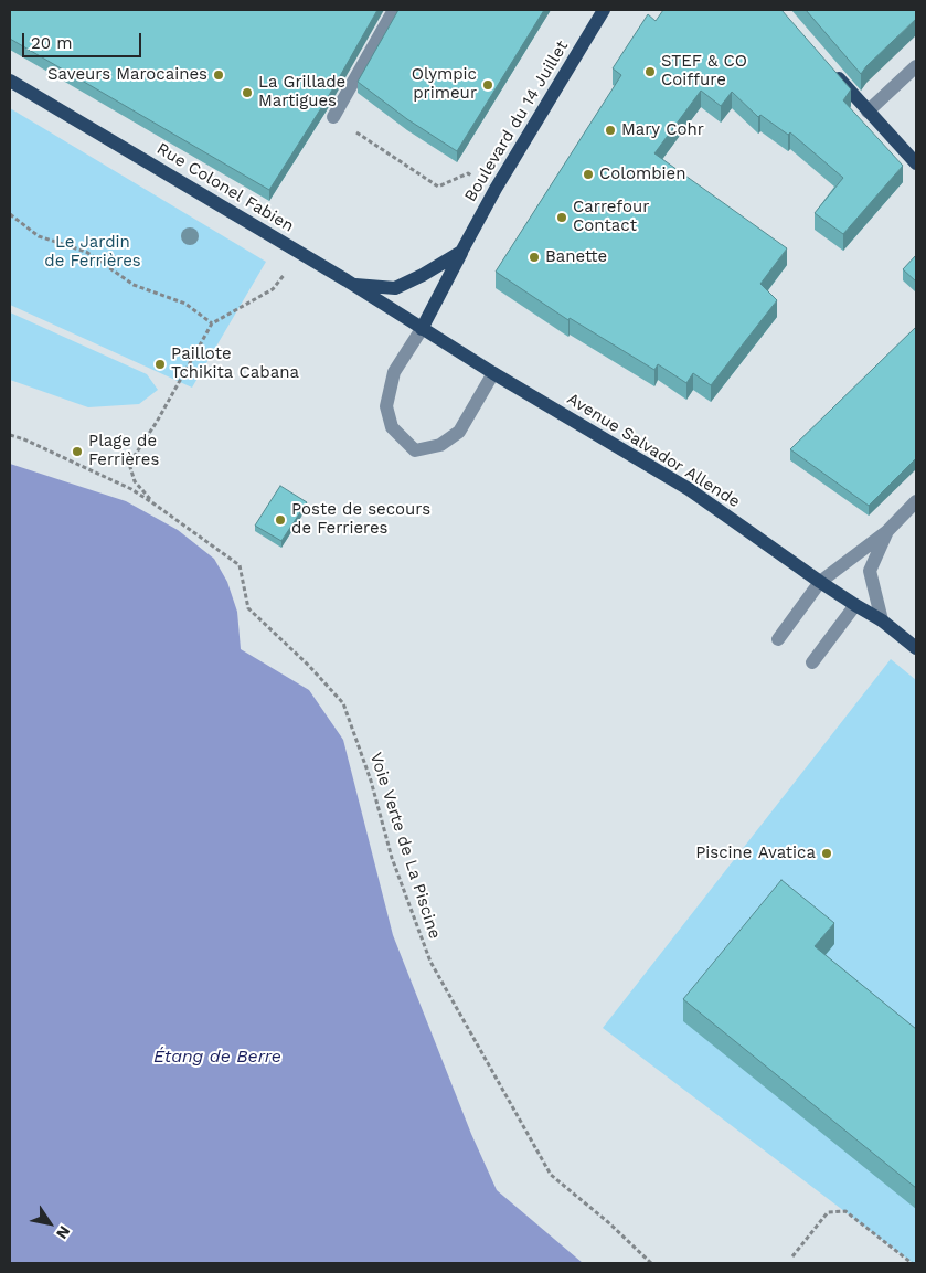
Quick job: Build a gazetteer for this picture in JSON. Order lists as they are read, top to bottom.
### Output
{
  "streets": {
    "main road": ["Boulevard du 14 Juillet", "Rue Colonel Fabien", "Avenue Salvador Allende"],
    "path": ["Voie Verte de La Piscine"]
  },
  "crossings": [
    ["Boulevard du 14 Juillet", "Rue Colonel Fabien"],
    ["Boulevard du 14 Juillet", "Avenue Salvador Allende"],
    ["Rue Colonel Fabien", "Avenue Salvador Allende"]
  ],
  "water": ["Étang de Berre"],
  "parks": ["Le Jardin de Ferrières"],
  "places": [
    "STEF & CO Coiffure",
    "Saveurs Marocaines",
    "Olympic primeur",
    "La Grillade Martigues",
    "Mary Cohr",
    "Colombien",
    "Carrefour Contact",
    "Banette",
    "Paillote Tchikita Cabana",
    "Plage de Ferrières",
    "Poste de secours de Ferrieres",
    "Piscine Avatica"
  ],
  "scale_bar": "20 m",
  "north": "bottom right"
}
